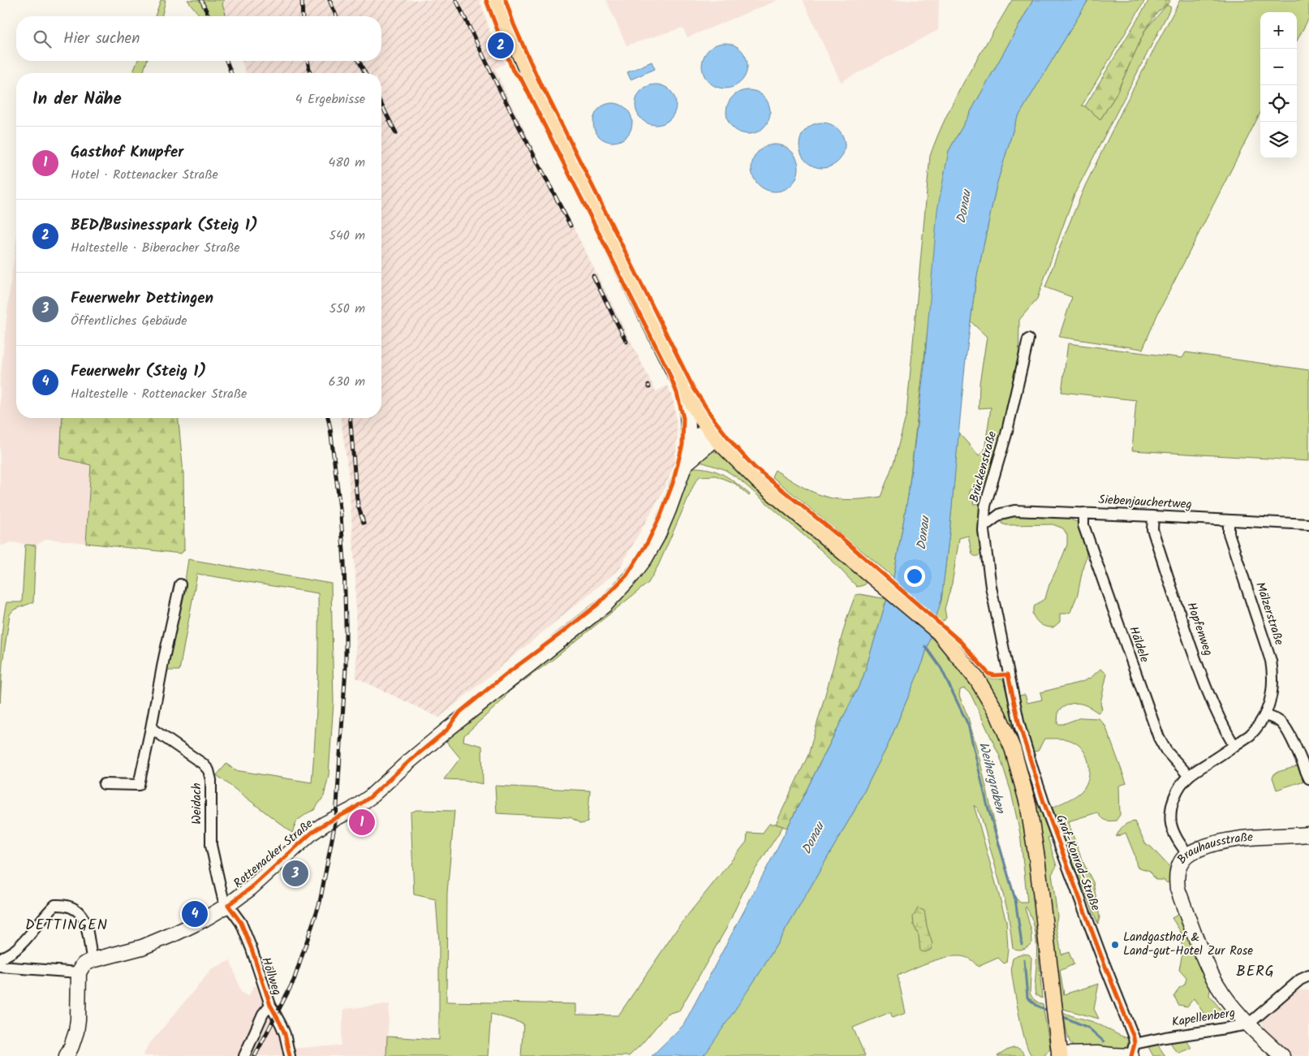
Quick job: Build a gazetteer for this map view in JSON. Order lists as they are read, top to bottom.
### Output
{
  "streets": {
    "main road": ["Brauhausstraße", "Rottenacker Straße"],
    "street": [
      "Brückenstraße",
      "Siebenjauchertweg",
      "Mälzerstraße",
      "Hopfenweg",
      "Häldele",
      "Weidach",
      "Graf-Konrad-Straße",
      "Höllweg",
      "Kapellenberg"
    ]
  },
  "crossings": [
    ["Brückenstraße", "Siebenjauchertweg"],
    ["Brückenstraße", "Graf-Konrad-Straße"],
    ["Siebenjauchertweg", "Mälzerstraße"],
    ["Siebenjauchertweg", "Hopfenweg"],
    ["Siebenjauchertweg", "Häldele"],
    ["Mälzerstraße", "Hopfenweg"],
    ["Mälzerstraße", "Häldele"],
    ["Mälzerstraße", "Brauhausstraße"],
    ["Weidach", "Rottenacker Straße"],
    ["Weidach", "Höllweg"],
    ["Brauhausstraße", "Kapellenberg"],
    ["Rottenacker Straße", "Höllweg"],
    ["Graf-Konrad-Straße", "Kapellenberg"]
  ],
  "districts": ["DETTINGEN", "BERG"],
  "water": ["Donau", "Weihergraben"],
  "places": ["Landgasthof & Land-gut-Hotel Zur Rose"],
  "page": {
    "map_buttons": ["+", "−"],
    "search": "Hier suchen",
    "pins": [
      "2",
      "1",
      "3",
      "4"
    ],
    "heading": ["In der Nähe", "4 Ergebnisse"],
    "list": [
      {
        "mark": "1",
        "name": "Gasthof Knupfer",
        "note": "Hotel · Rottenacker Straße",
        "value": "480 m"
      },
      {
        "mark": "2",
        "name": "BED/Businesspark (Steig 1)",
        "note": "Haltestelle · Biberacher Straße",
        "value": "540 m"
      },
      {
        "mark": "3",
        "name": "Feuerwehr Dettingen",
        "note": "Öffentliches Gebäude",
        "value": "550 m"
      },
      {
        "mark": "4",
        "name": "Feuerwehr (Steig 1)",
        "note": "Haltestelle · Rottenacker Straße",
        "value": "630 m"
      }
    ]
  }
}
